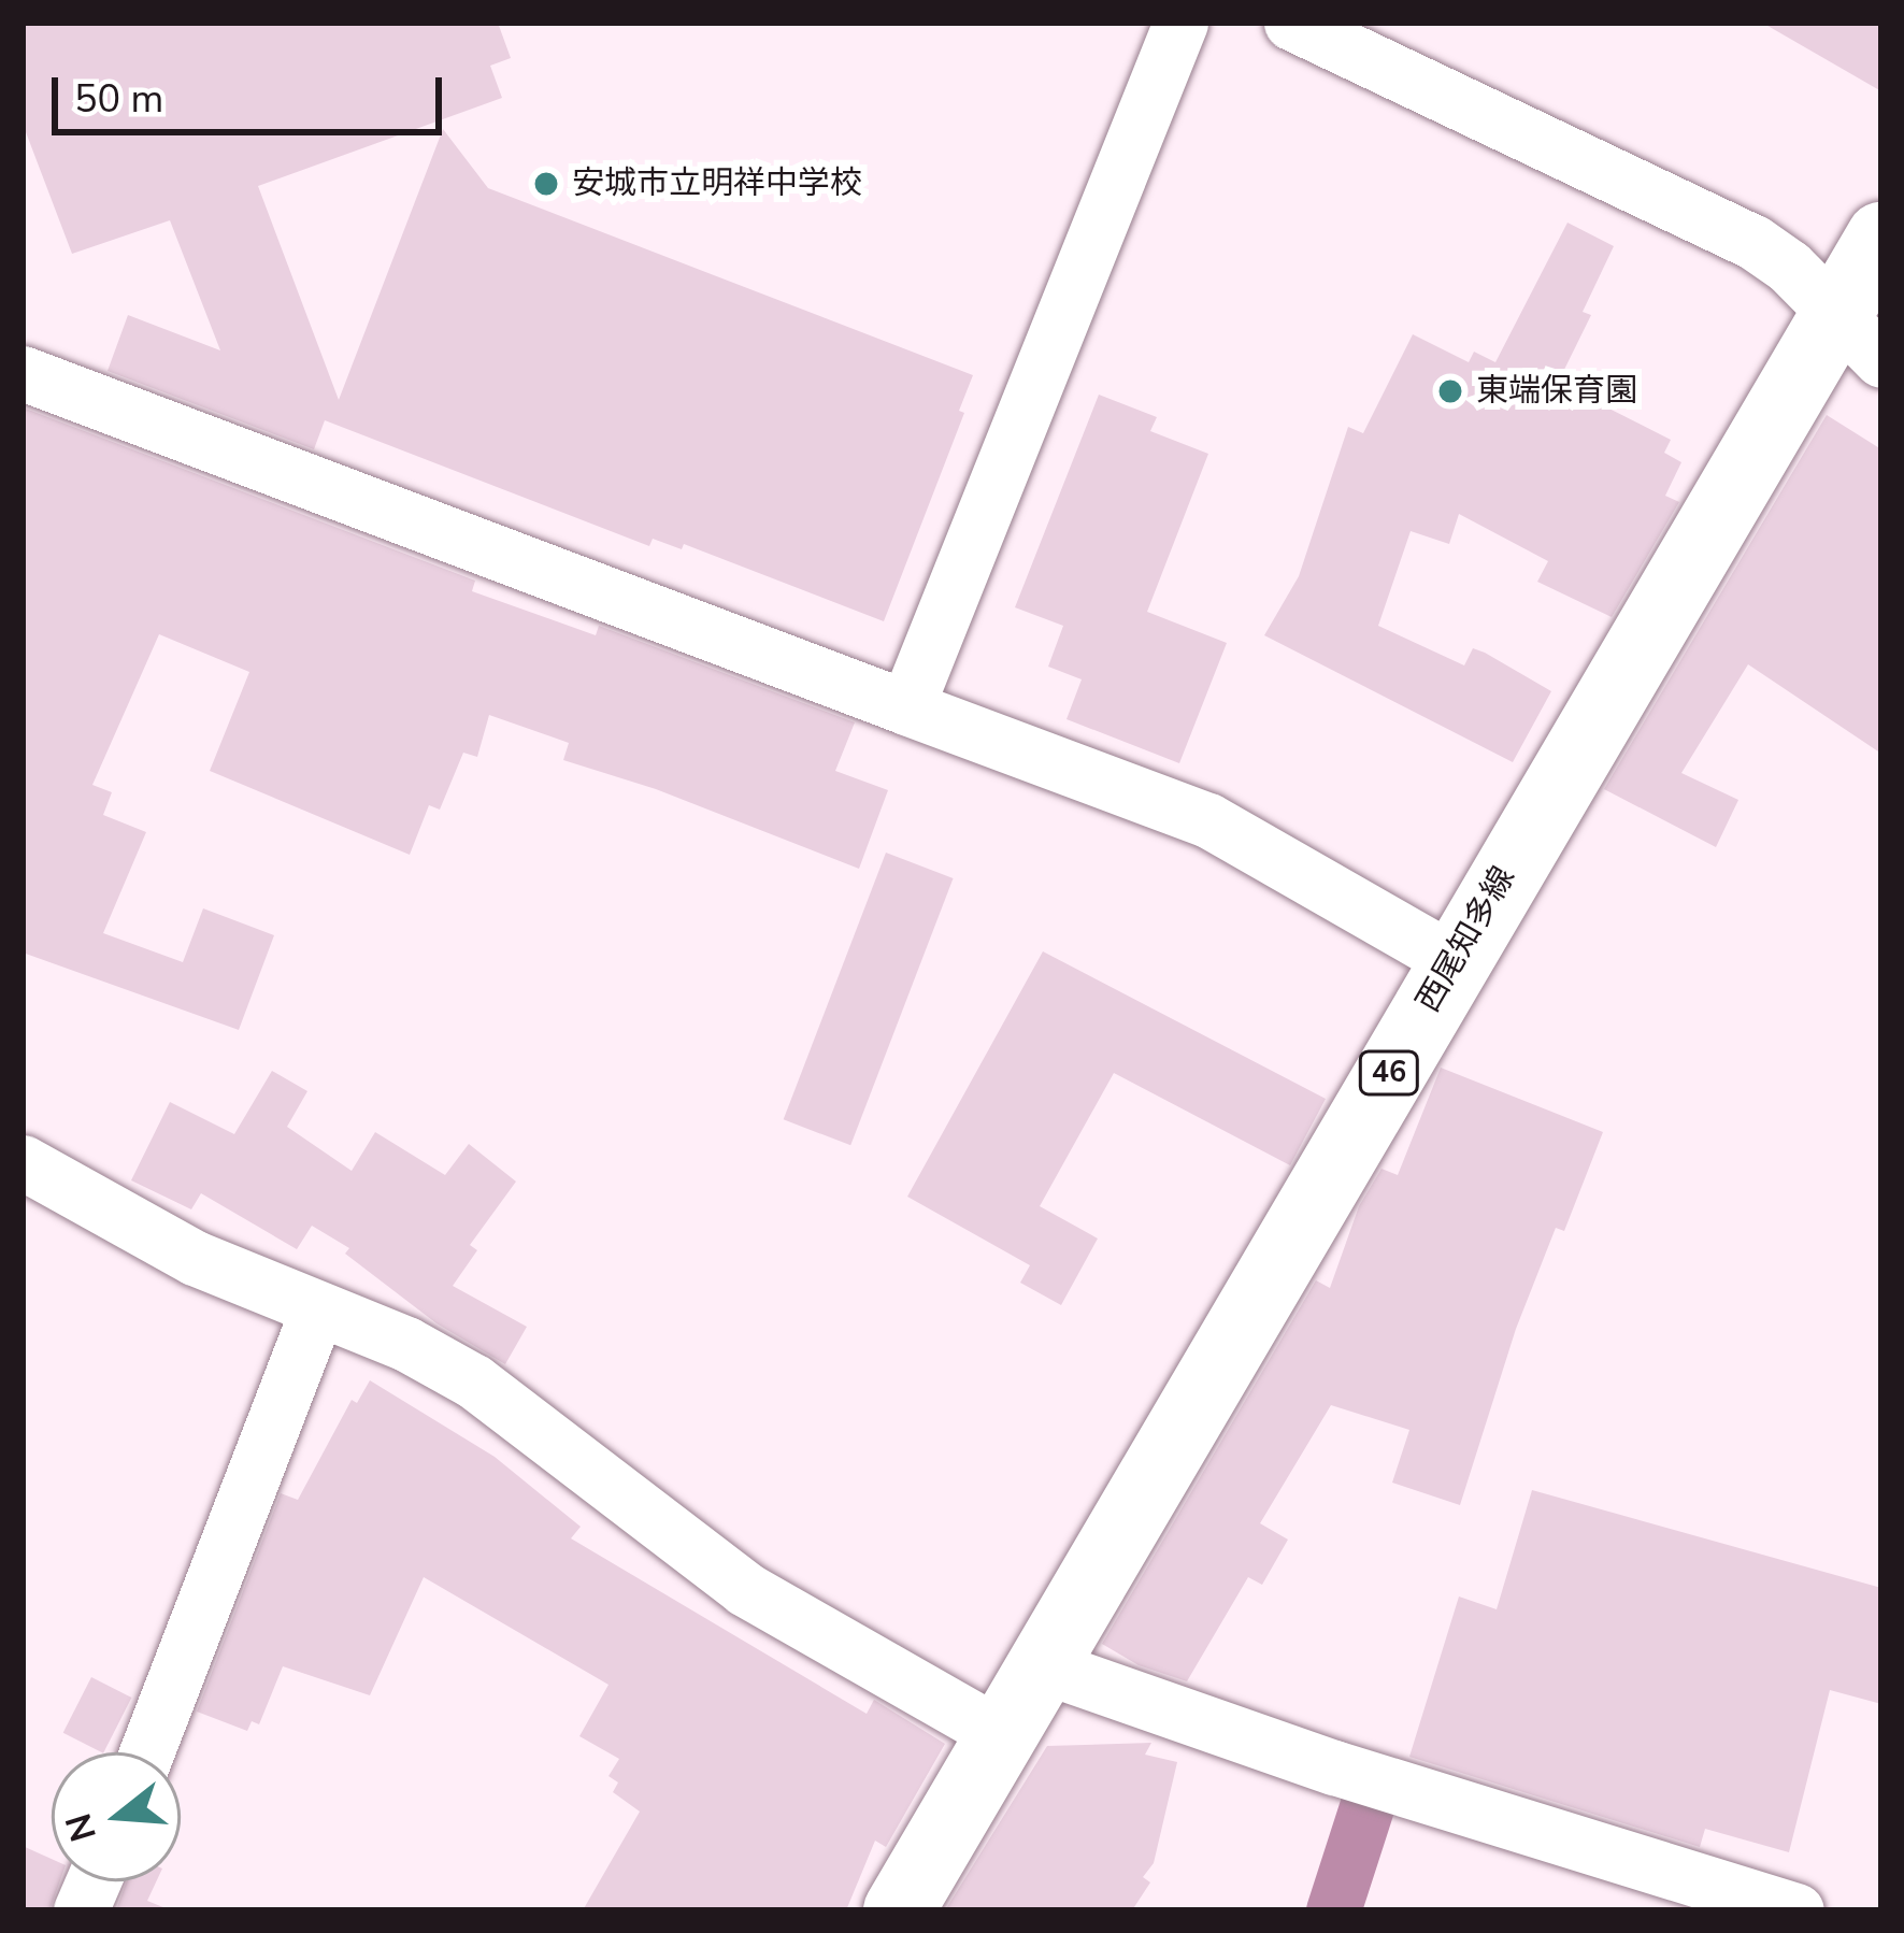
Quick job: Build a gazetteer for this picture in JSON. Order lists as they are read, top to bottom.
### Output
{
  "streets": {
    "main road": ["西尾知多線", "46"]
  },
  "places": ["安城市立明祥中学校", "東端保育園"],
  "scale_bar": "50 m",
  "north": "left"
}
